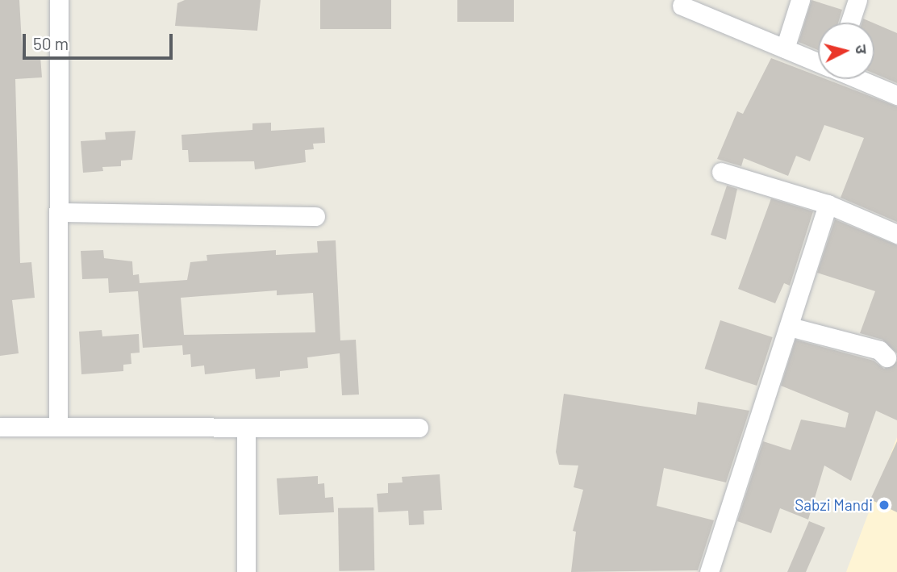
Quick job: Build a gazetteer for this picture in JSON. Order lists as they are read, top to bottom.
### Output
{
  "places": ["Sabzi Mandi"],
  "scale_bar": "50 m",
  "north": "right"
}
